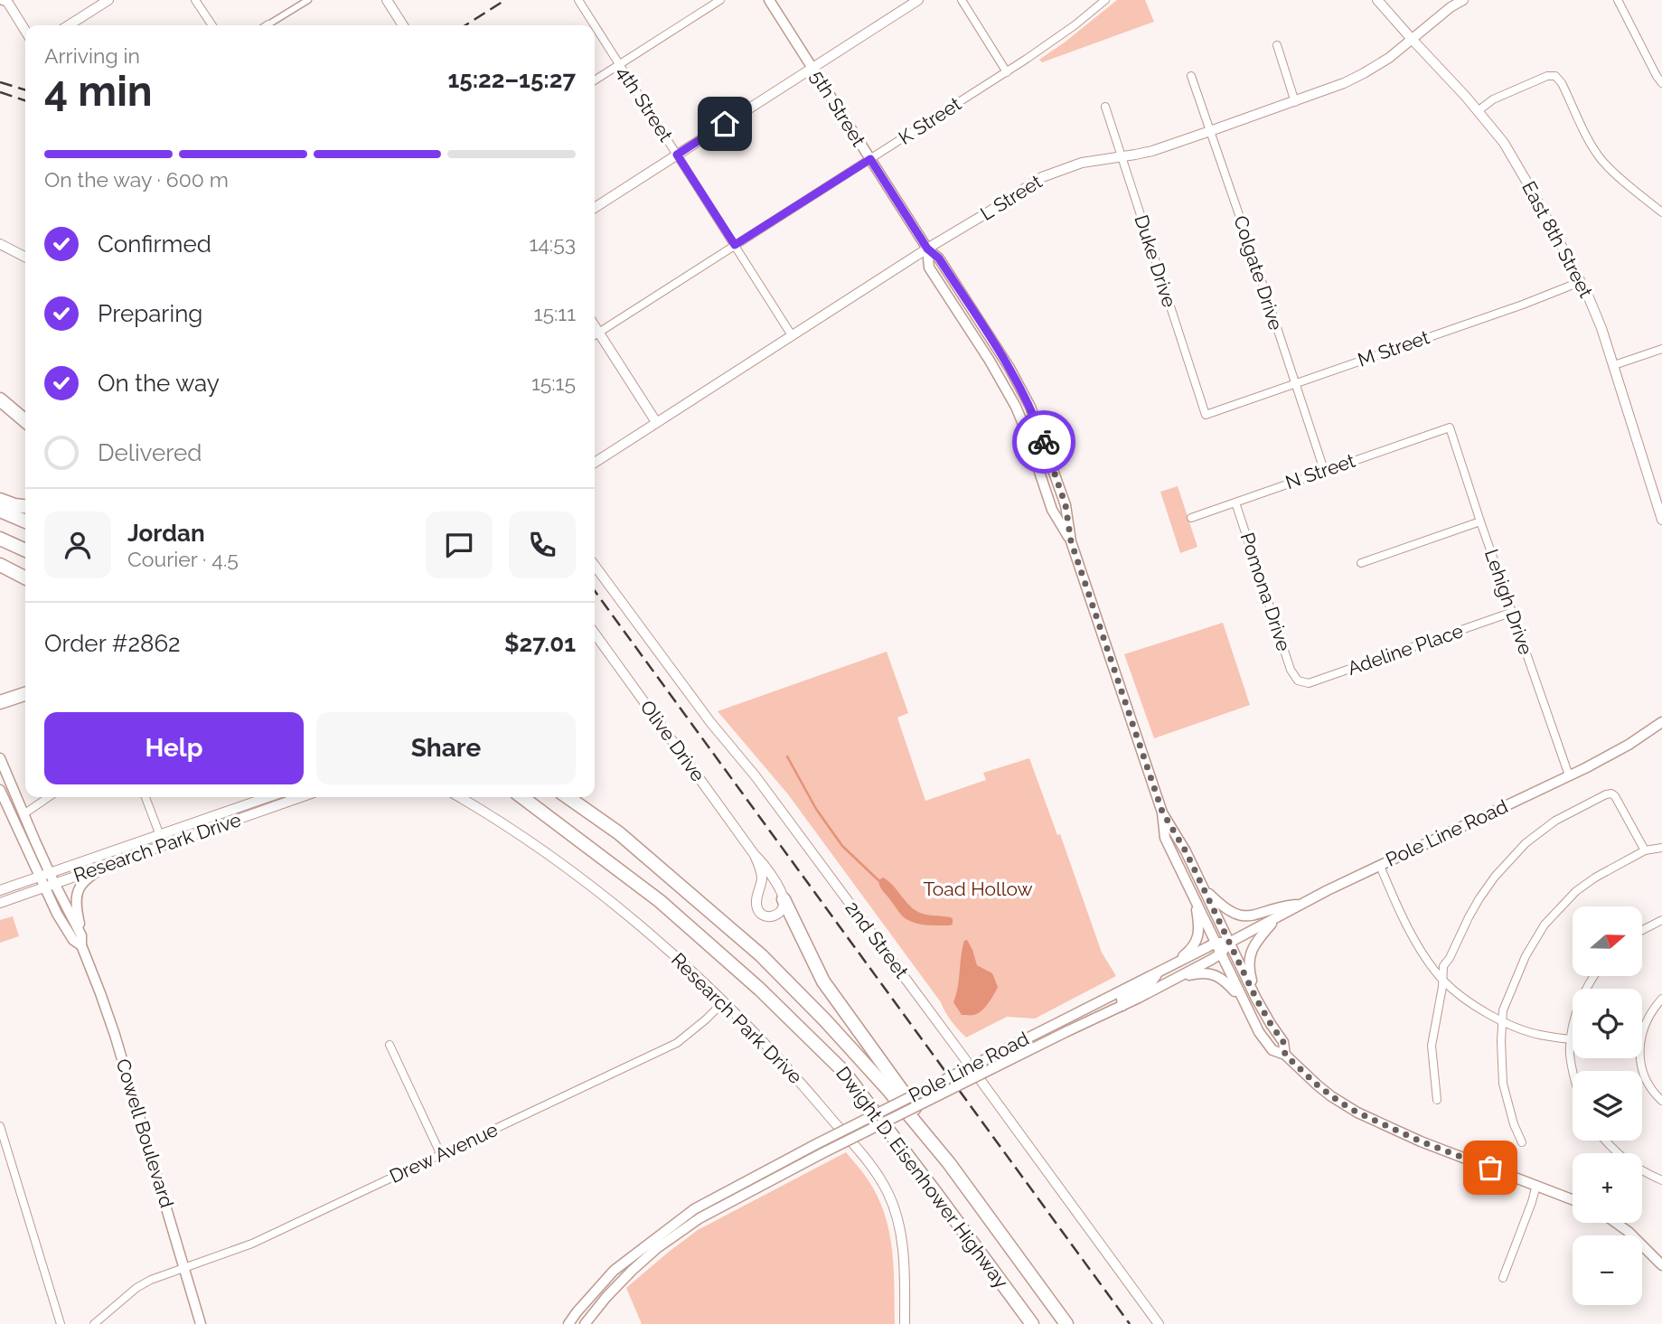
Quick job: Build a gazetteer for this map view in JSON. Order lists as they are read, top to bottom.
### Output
{
  "streets": {
    "highway": ["Dwight D. Eisenhower Highway"],
    "main road": ["5th Street", "Pole Line Road", "Cowell Boulevard"],
    "street": [
      "4th Street",
      "K Street",
      "L Street",
      "East 8th Street",
      "Duke Drive",
      "Colgate Drive",
      "M Street",
      "N Street",
      "Pomona Drive",
      "Lehigh Drive",
      "Adeline Place",
      "Olive Drive",
      "Research Park Drive",
      "2nd Street",
      "Drew Avenue"
    ]
  },
  "crossings": [
    ["4th Street", "K Street"],
    ["4th Street", "L Street"],
    ["5th Street", "K Street"],
    ["5th Street", "L Street"],
    ["5th Street", "Pole Line Road"],
    ["L Street", "East 8th Street"],
    ["L Street", "Duke Drive"],
    ["L Street", "Colgate Drive"],
    ["East 8th Street", "M Street"],
    ["Duke Drive", "M Street"],
    ["Colgate Drive", "M Street"],
    ["Colgate Drive", "N Street"],
    ["N Street", "Pomona Drive"],
    ["N Street", "Lehigh Drive"],
    ["Pomona Drive", "Adeline Place"],
    ["Lehigh Drive", "Adeline Place"],
    ["Lehigh Drive", "Pole Line Road"],
    ["Research Park Drive", "Cowell Boulevard"],
    ["Research Park Drive", "Drew Avenue"],
    ["Cowell Boulevard", "Drew Avenue"]
  ],
  "parks": ["Toad Hollow"],
  "north": "right",
  "page": {
    "heading": ["4 min", "Arriving in", "15:22–15:27"],
    "panel": [
      "Jordan",
      "Courier · 4.5",
      "Order #2862",
      "$27.01"
    ],
    "bar": "On the way · 600 m",
    "list": [
      ["Confirmed", "14:53"],
      ["Preparing", "15:11"],
      ["On the way", "15:15"],
      "Delivered"
    ],
    "buttons": ["Help", "Share"],
    "map_buttons": ["+", "−"]
  }
}
